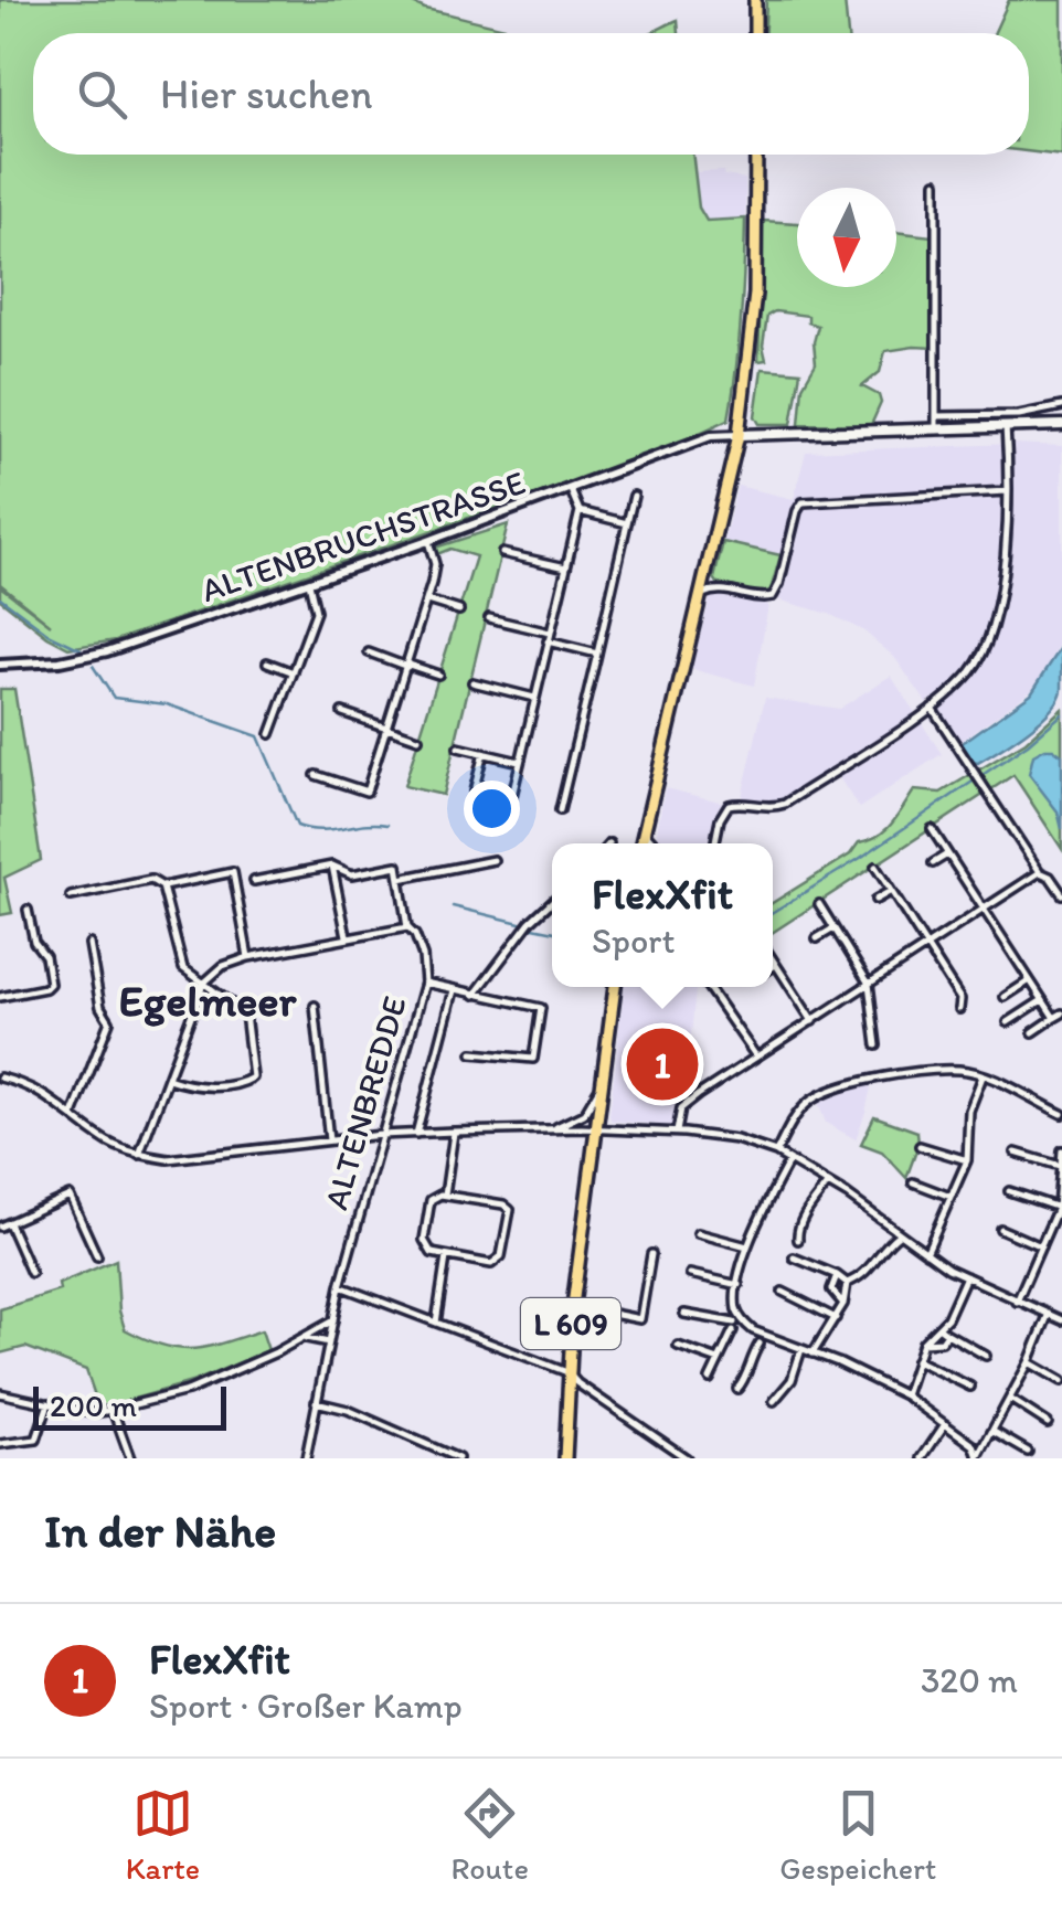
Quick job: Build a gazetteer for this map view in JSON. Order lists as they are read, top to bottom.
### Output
{
  "streets": {
    "main road": ["L 609"],
    "street": ["ALTENBRUCHSTRASSE", "ALTENBREDDE"]
  },
  "districts": ["Egelmeer"],
  "scale_bar": "200 m",
  "north": "bottom",
  "page": {
    "search": "Hier suchen",
    "popup": ["FlexXfit", "Sport"],
    "pins": "1",
    "scale": "200 m",
    "heading": "In der Nähe",
    "list": [
      {
        "mark": "1",
        "name": "FlexXfit",
        "note": "Sport · Großer Kamp",
        "value": "320 m"
      }
    ],
    "nav": ["Karte", "Route", "Gespeichert"]
  }
}
